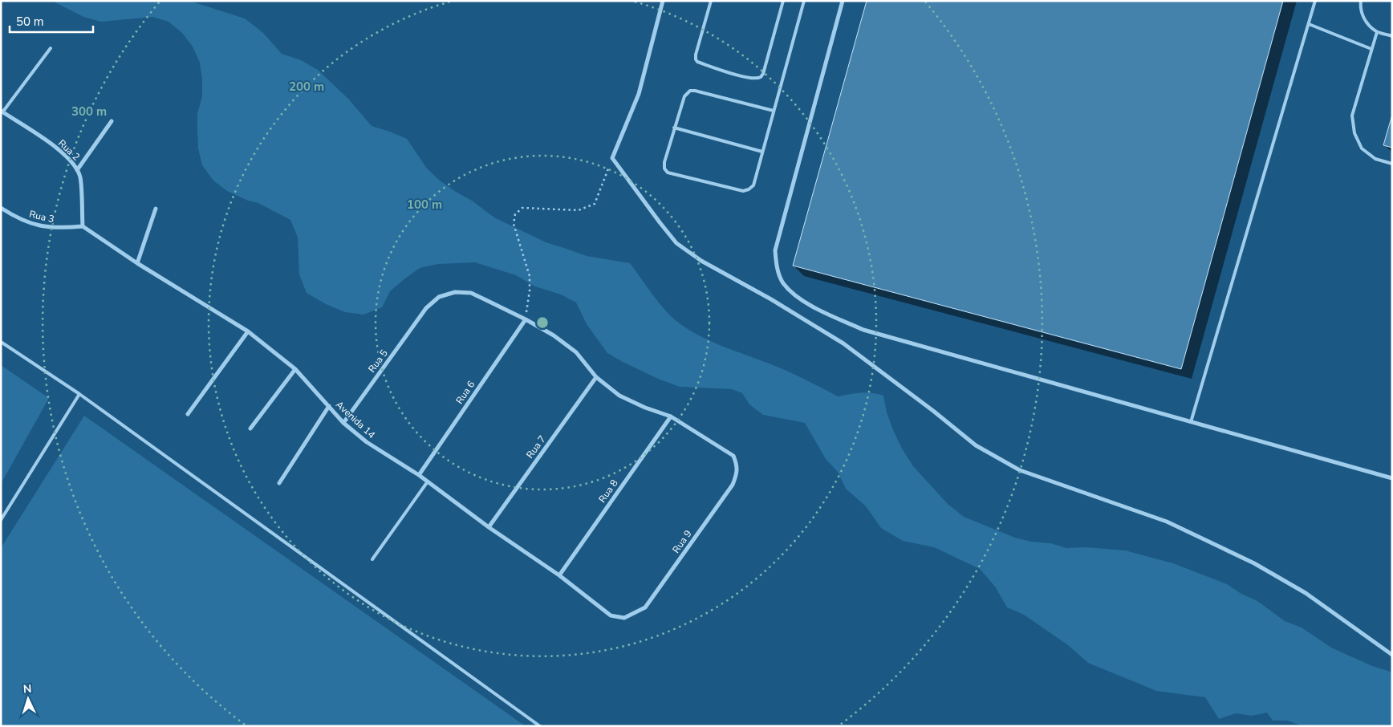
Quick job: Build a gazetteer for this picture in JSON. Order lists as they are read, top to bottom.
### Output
{
  "streets": {
    "street": [
      "Rua 2",
      "Rua 3",
      "Rua 5",
      "Rua 6",
      "Avenida 14",
      "Rua 7",
      "Rua 8",
      "Rua 9"
    ]
  },
  "crossings": [
    ["Rua 2", "Rua 3"],
    ["Rua 2", "Avenida 14"],
    ["Rua 3", "Avenida 14"],
    ["Rua 5", "Rua 6"],
    ["Rua 5", "Avenida 14"],
    ["Rua 5", "Rua 7"],
    ["Rua 5", "Rua 8"],
    ["Rua 5", "Rua 9"],
    ["Rua 6", "Avenida 14"],
    ["Avenida 14", "Rua 7"],
    ["Avenida 14", "Rua 8"],
    ["Avenida 14", "Rua 9"]
  ],
  "scale_bar": "50 m",
  "north": "top",
  "rings": ["200 m", "300 m", "100 m"]
}
